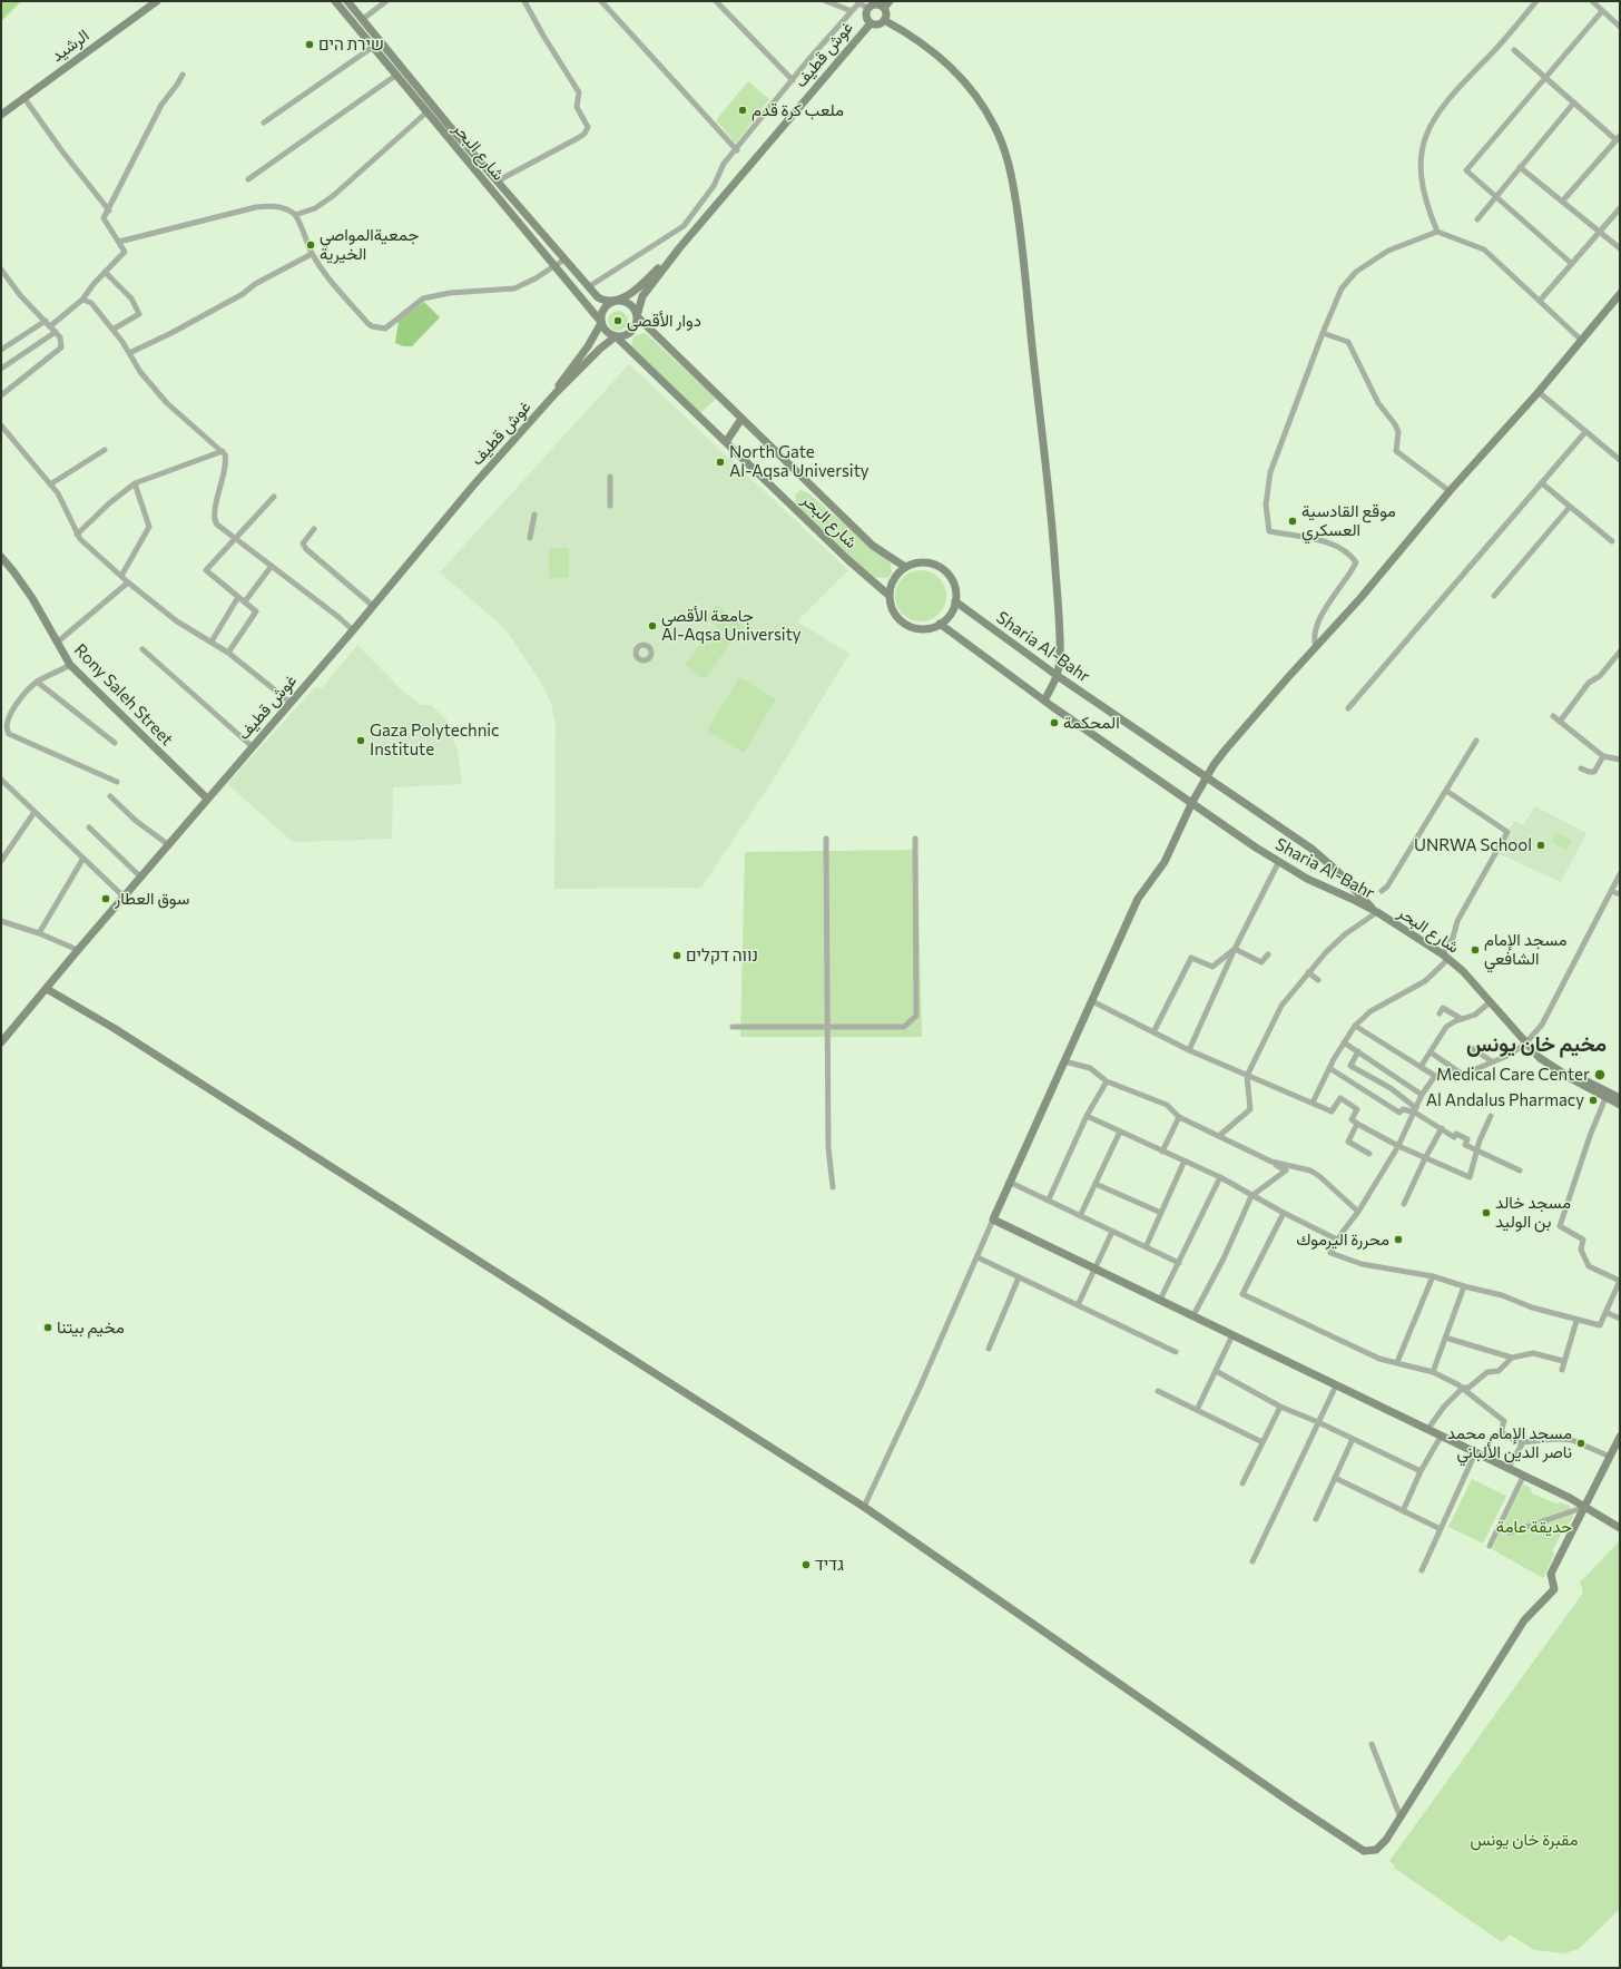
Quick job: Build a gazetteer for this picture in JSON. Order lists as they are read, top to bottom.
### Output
{
  "streets": {
    "main road": [
      "الرشيد",
      "غوش قطيف",
      "شارع البحر",
      "Sharia Al-Bahr",
      "Rony Saleh Street"
    ]
  },
  "crossings": [
    ["غوش قطيف", "شارع البحر"],
    ["غوش قطيف", "Rony Saleh Street"],
    ["شارع البحر", "Sharia Al-Bahr"]
  ],
  "districts": ["مخيم خان يونس"],
  "parks": ["حديقة عامة", "مقبرة خان يونس"],
  "places": [
    "שירת הים",
    "ملعب كرة قدم",
    "جمعيةالمواصي الخيرية",
    "دوار الأقصى",
    "North Gate Al-Aqsa University",
    "موقع القادسية العسكري",
    "جامعة الأقصى Al-Aqsa University",
    "المحكمة",
    "Gaza Polytechnic Institute",
    "UNRWA School",
    "سوق العطار",
    "مسجد الإمام الشافعي",
    "נווה דקלים",
    "Medical Care Center",
    "Al Andalus Pharmacy",
    "مسجد خالد بن الوليد",
    "محررة اليرموك",
    "مخيم بيتنا",
    "مسجد الإمام محمد ناصر الدين الألباني",
    "גדיד"
  ]
}
